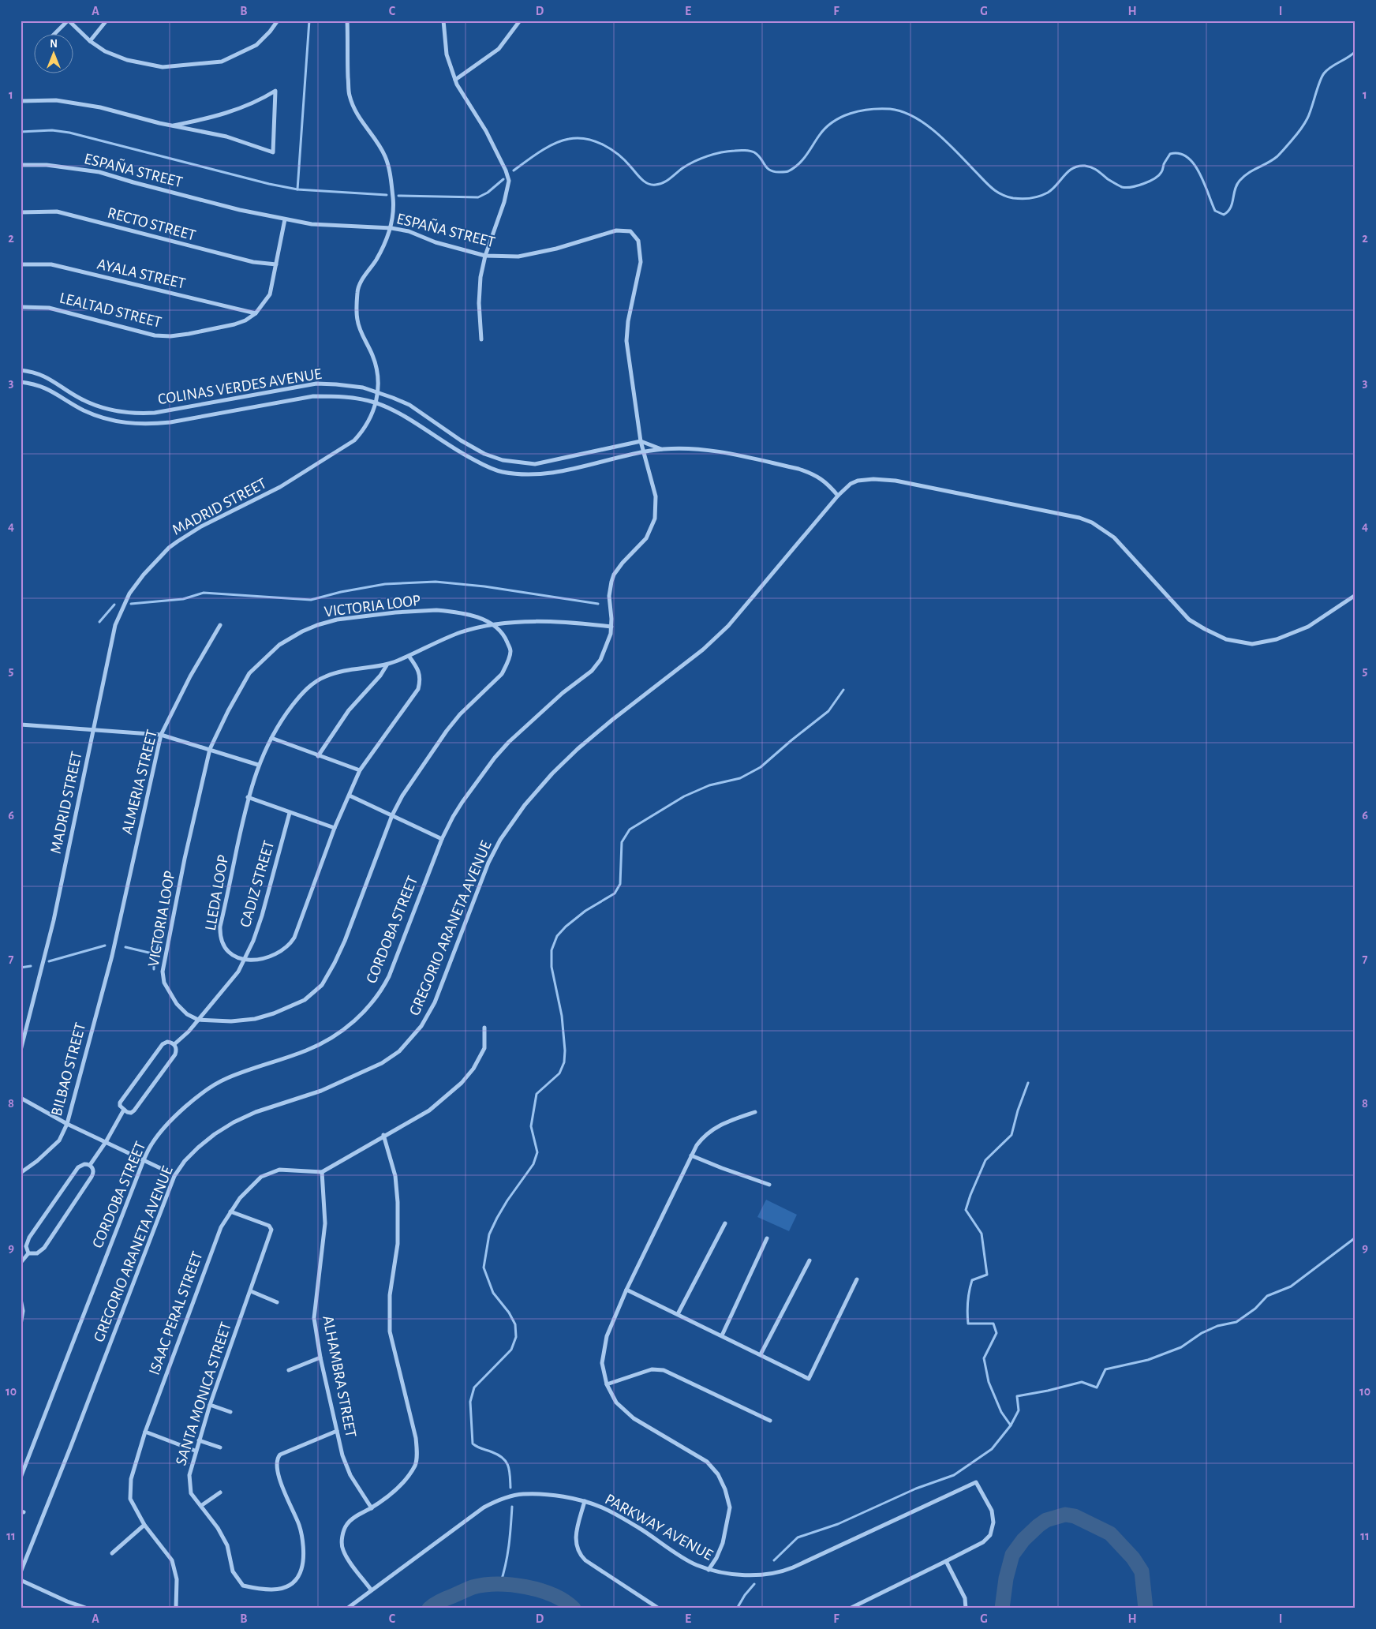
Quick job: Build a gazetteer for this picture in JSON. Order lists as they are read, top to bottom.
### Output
{
  "streets": {
    "street": [
      "ESPAÑA STREET",
      "RECTO STREET",
      "AYALA STREET",
      "LEALTAD STREET",
      "COLINAS VERDES AVENUE",
      "MADRID STREET",
      "VICTORIA LOOP",
      "ALMERIA STREET",
      "CADIZ STREET",
      "LLEDA LOOP",
      "GREGORIO ARANETA AVENUE",
      "CORDOBA STREET",
      "BILBAO STREET",
      "ISAAC PERAL STREET",
      "ALHAMBRA STREET",
      "SANTA MONICA STREET",
      "PARKWAY AVENUE"
    ]
  },
  "crossings": [
    ["ESPAÑA STREET", "LEALTAD STREET"],
    ["ESPAÑA STREET", "COLINAS VERDES AVENUE"],
    ["ESPAÑA STREET", "MADRID STREET"],
    ["ESPAÑA STREET", "CORDOBA STREET"],
    ["RECTO STREET", "LEALTAD STREET"],
    ["AYALA STREET", "LEALTAD STREET"],
    ["COLINAS VERDES AVENUE", "MADRID STREET"],
    ["COLINAS VERDES AVENUE", "GREGORIO ARANETA AVENUE"],
    ["COLINAS VERDES AVENUE", "CORDOBA STREET"],
    ["VICTORIA LOOP", "CADIZ STREET"],
    ["VICTORIA LOOP", "LLEDA LOOP"],
    ["ALMERIA STREET", "BILBAO STREET"],
    ["CADIZ STREET", "LLEDA LOOP"],
    ["LLEDA LOOP", "CORDOBA STREET"],
    ["ISAAC PERAL STREET", "ALHAMBRA STREET"],
    ["ISAAC PERAL STREET", "SANTA MONICA STREET"],
    ["ALHAMBRA STREET", "SANTA MONICA STREET"]
  ],
  "north": "top",
  "grid": {
    "columns": [
      "A",
      "B",
      "C",
      "D",
      "E",
      "F",
      "G",
      "H",
      "I"
    ],
    "rows": [
      "1",
      "2",
      "3",
      "4",
      "5",
      "6",
      "7",
      "8",
      "9",
      "10",
      "11"
    ]
  }
}
